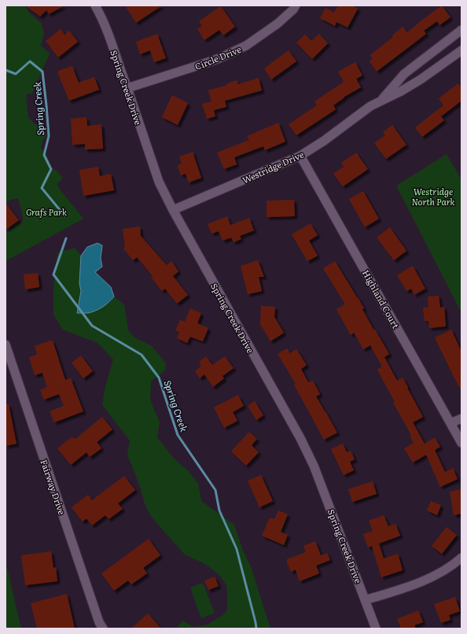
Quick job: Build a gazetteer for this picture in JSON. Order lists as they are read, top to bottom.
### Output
{
  "streets": {
    "street": [
      "Circle Drive",
      "Spring Creek Drive",
      "Westridge Drive",
      "Highland Court",
      "Fairway Drive"
    ]
  },
  "crossings": [
    ["Circle Drive", "Spring Creek Drive"],
    ["Spring Creek Drive", "Westridge Drive"],
    ["Westridge Drive", "Highland Court"]
  ],
  "water": ["Spring Creek"],
  "parks": ["Westridge North Park", "Grafs Park"]
}
